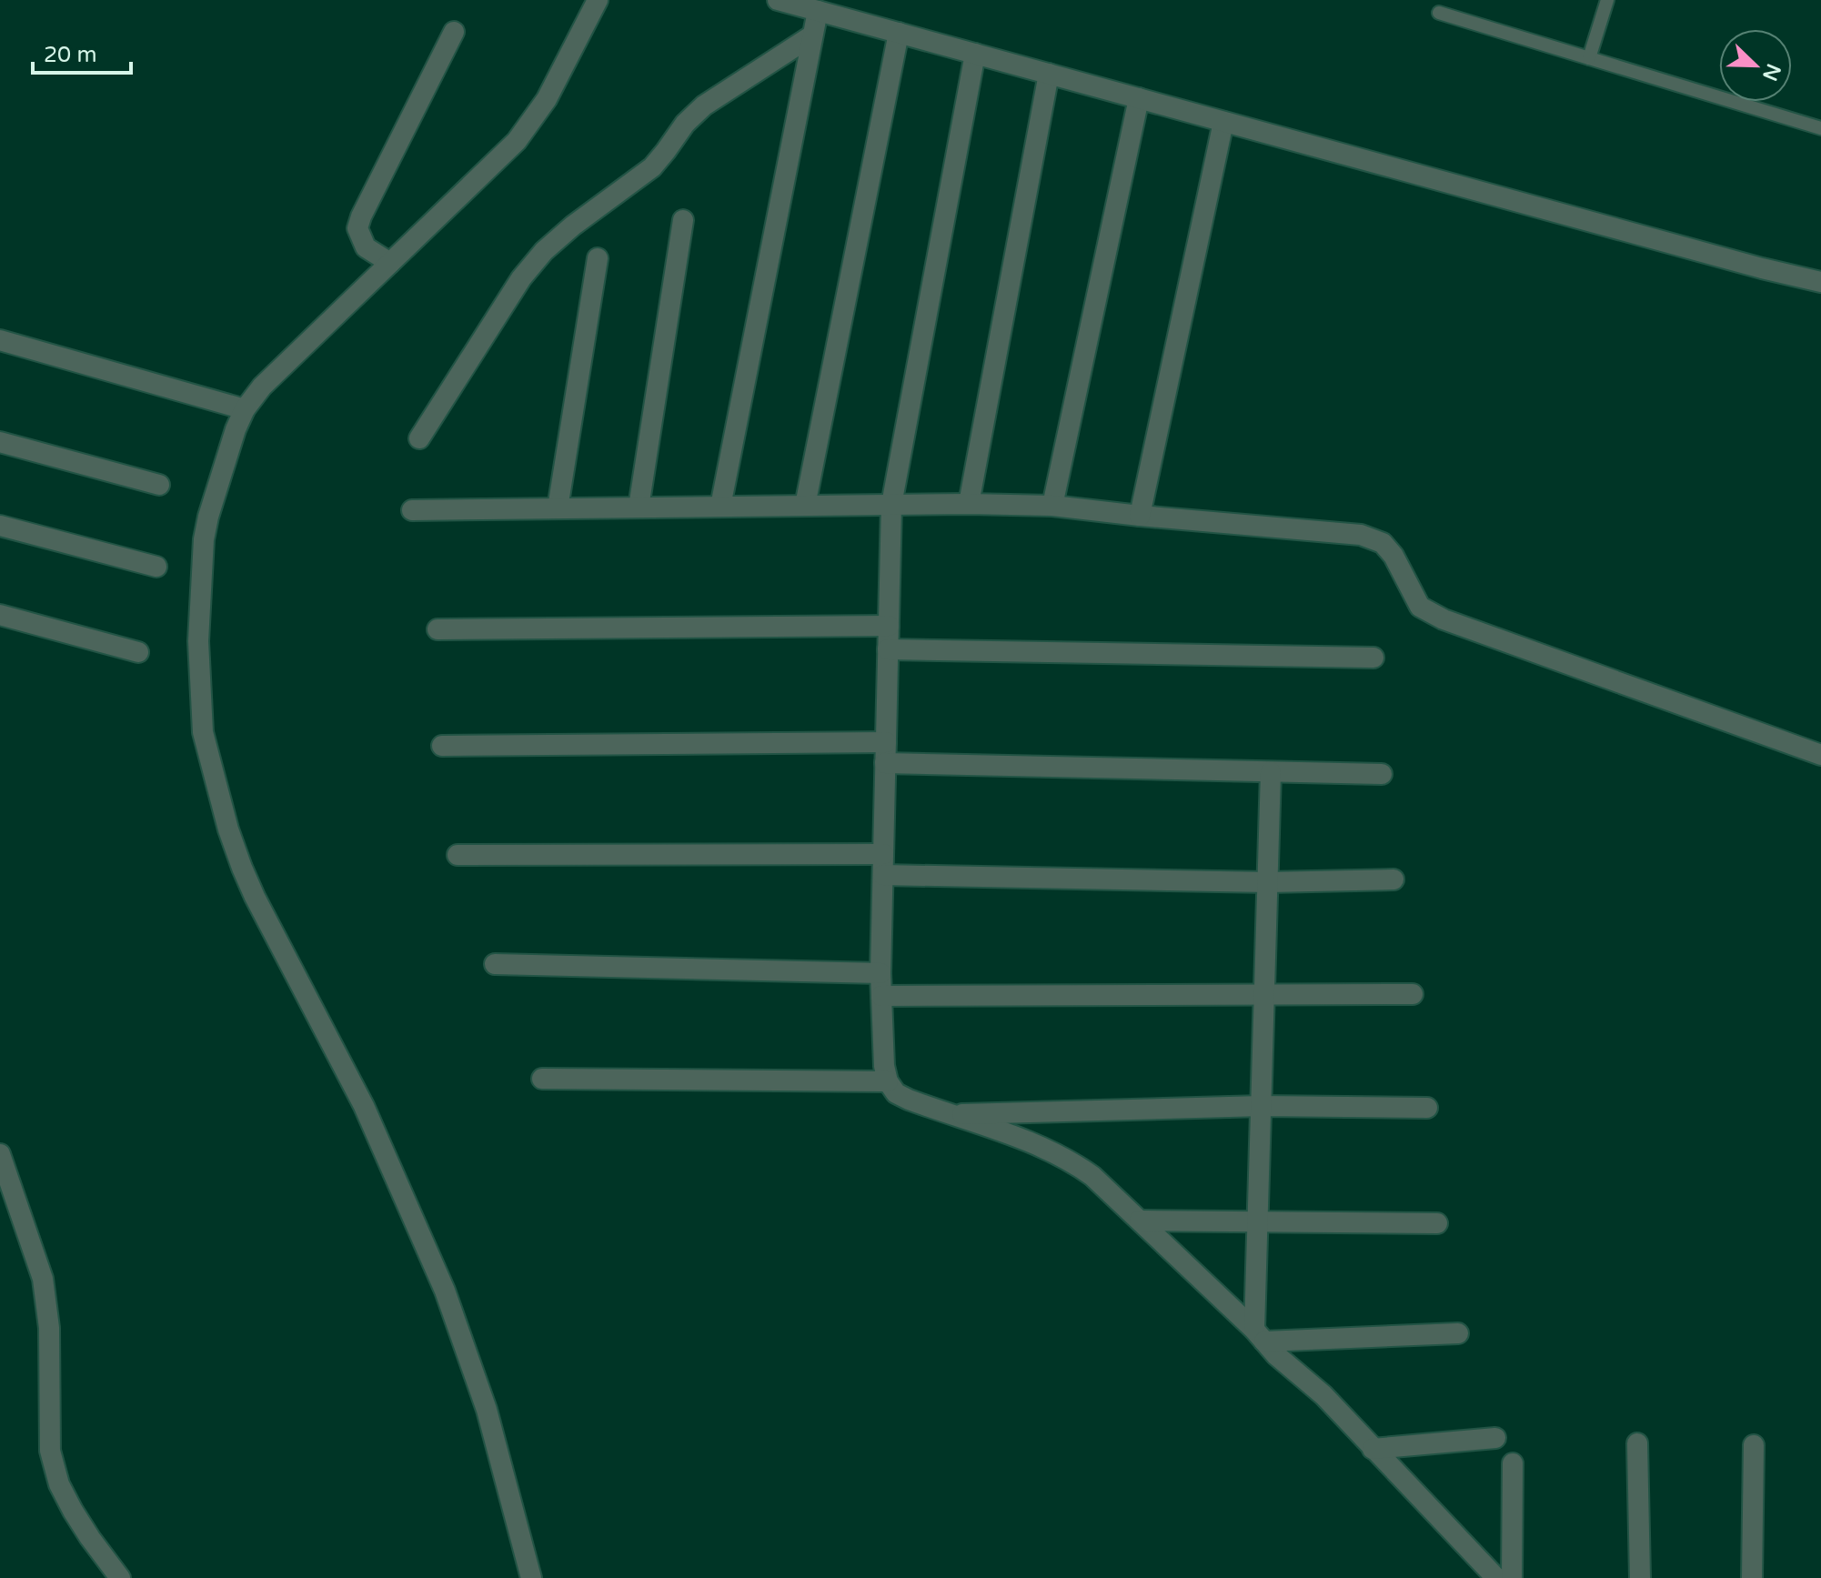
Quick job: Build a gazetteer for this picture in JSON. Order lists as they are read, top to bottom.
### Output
{
  "scale_bar": "20 m",
  "north": "bottom right"
}
